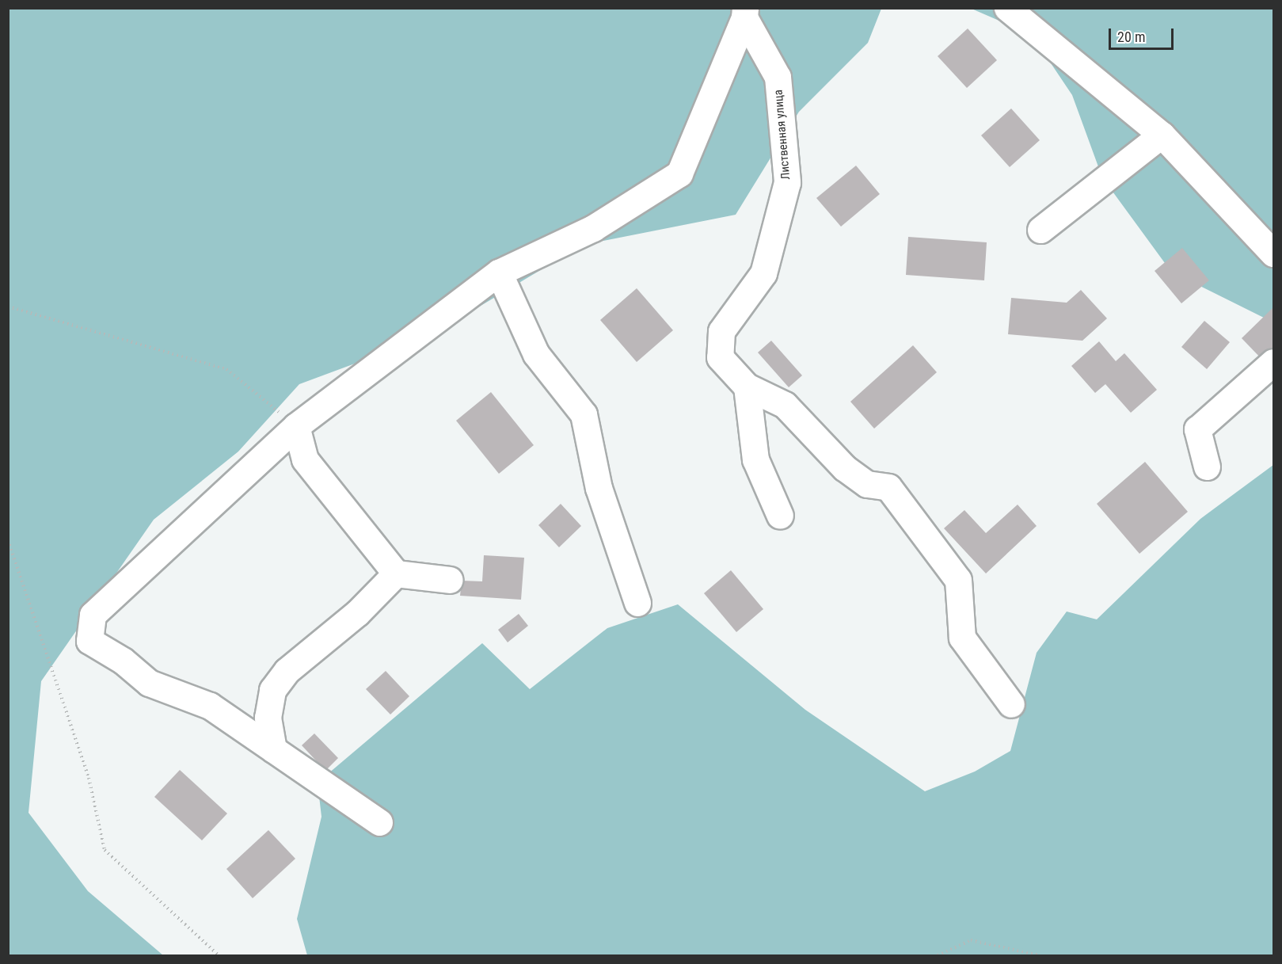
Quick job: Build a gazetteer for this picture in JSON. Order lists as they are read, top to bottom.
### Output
{
  "streets": {
    "street": ["Лиственная улица"]
  },
  "scale_bar": "20 m"
}
